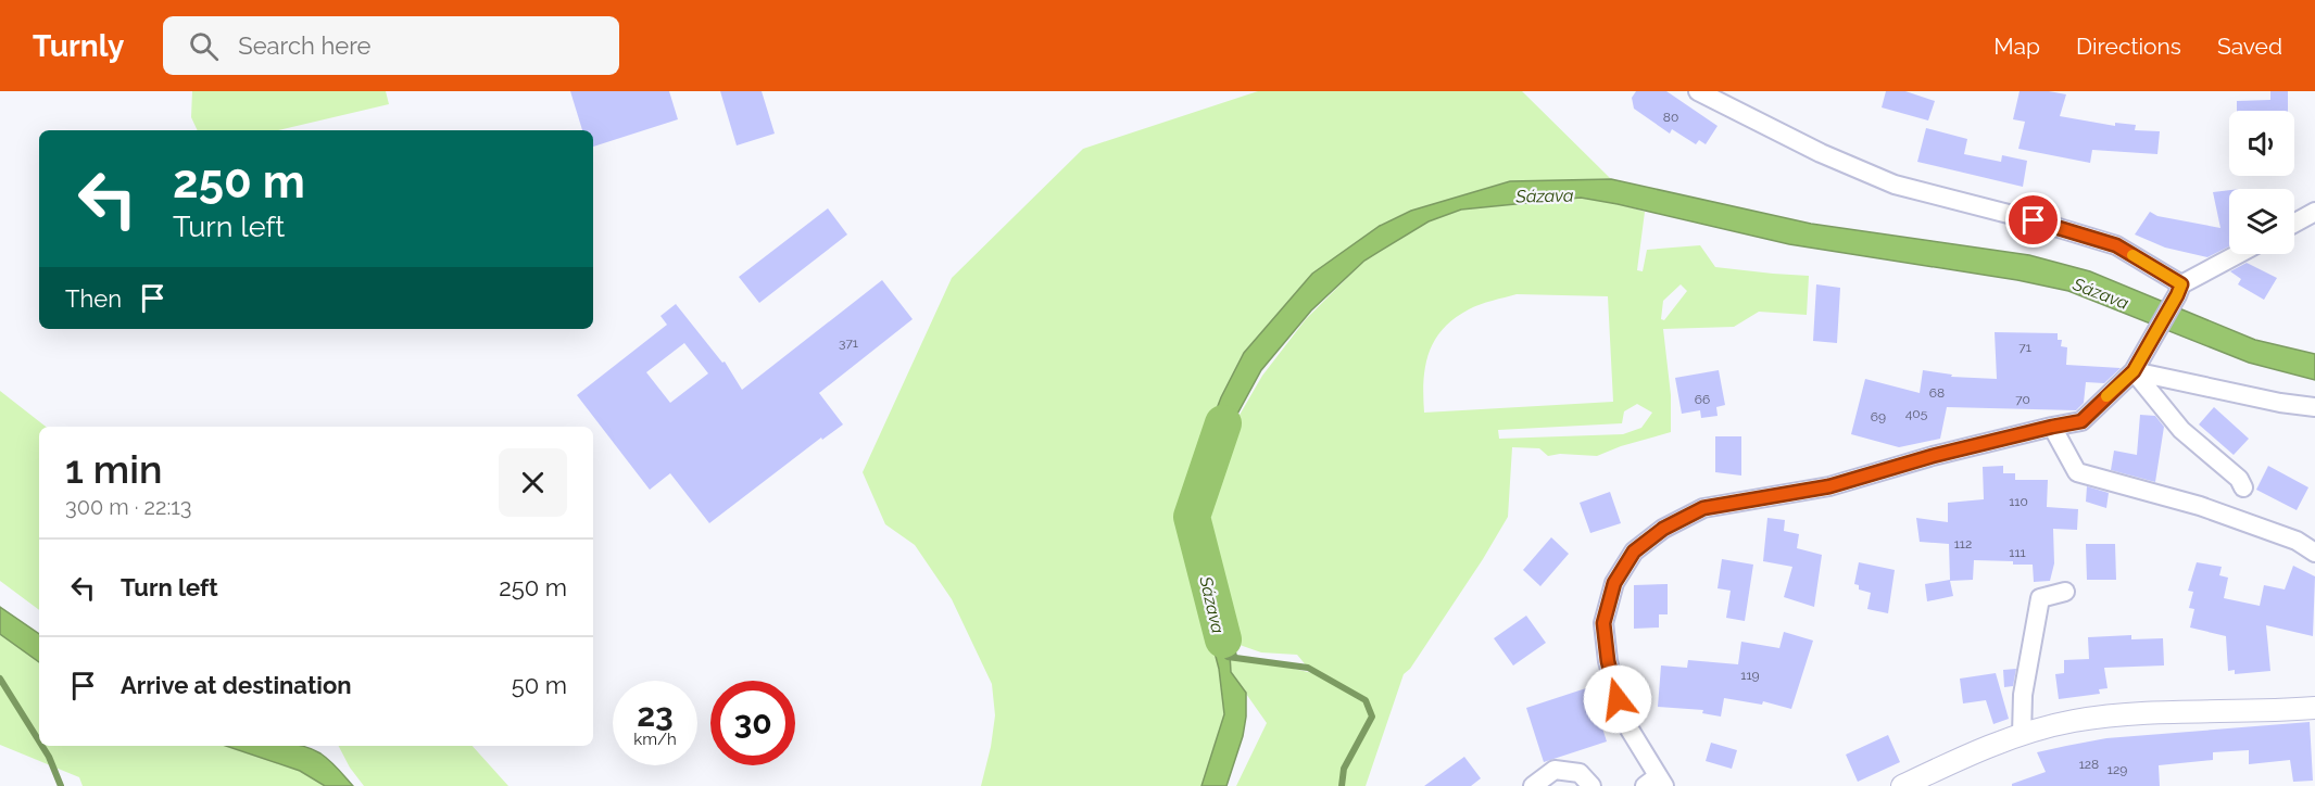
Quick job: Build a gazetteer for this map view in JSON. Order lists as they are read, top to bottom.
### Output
{
  "water": ["Sázava"],
  "house_numbers": [
    "80",
    "371",
    "71",
    "68",
    "66",
    "70",
    "405",
    "69",
    "110",
    "112",
    "111",
    "119",
    "128",
    "129"
  ],
  "page": {
    "header": "Turnly",
    "search": "Search here",
    "nav": ["Map", "Directions", "Saved"],
    "turn": ["250 m", "Turn left"],
    "then": "Then",
    "heading": ["1 min", "300 m · 22:13"],
    "list": [
      {
        "name": "Turn left",
        "value": "250 m"
      },
      {
        "name": "Arrive at destination",
        "value": "50 m"
      }
    ],
    "speed": "23 km/h",
    "limit": "30"
  }
}
